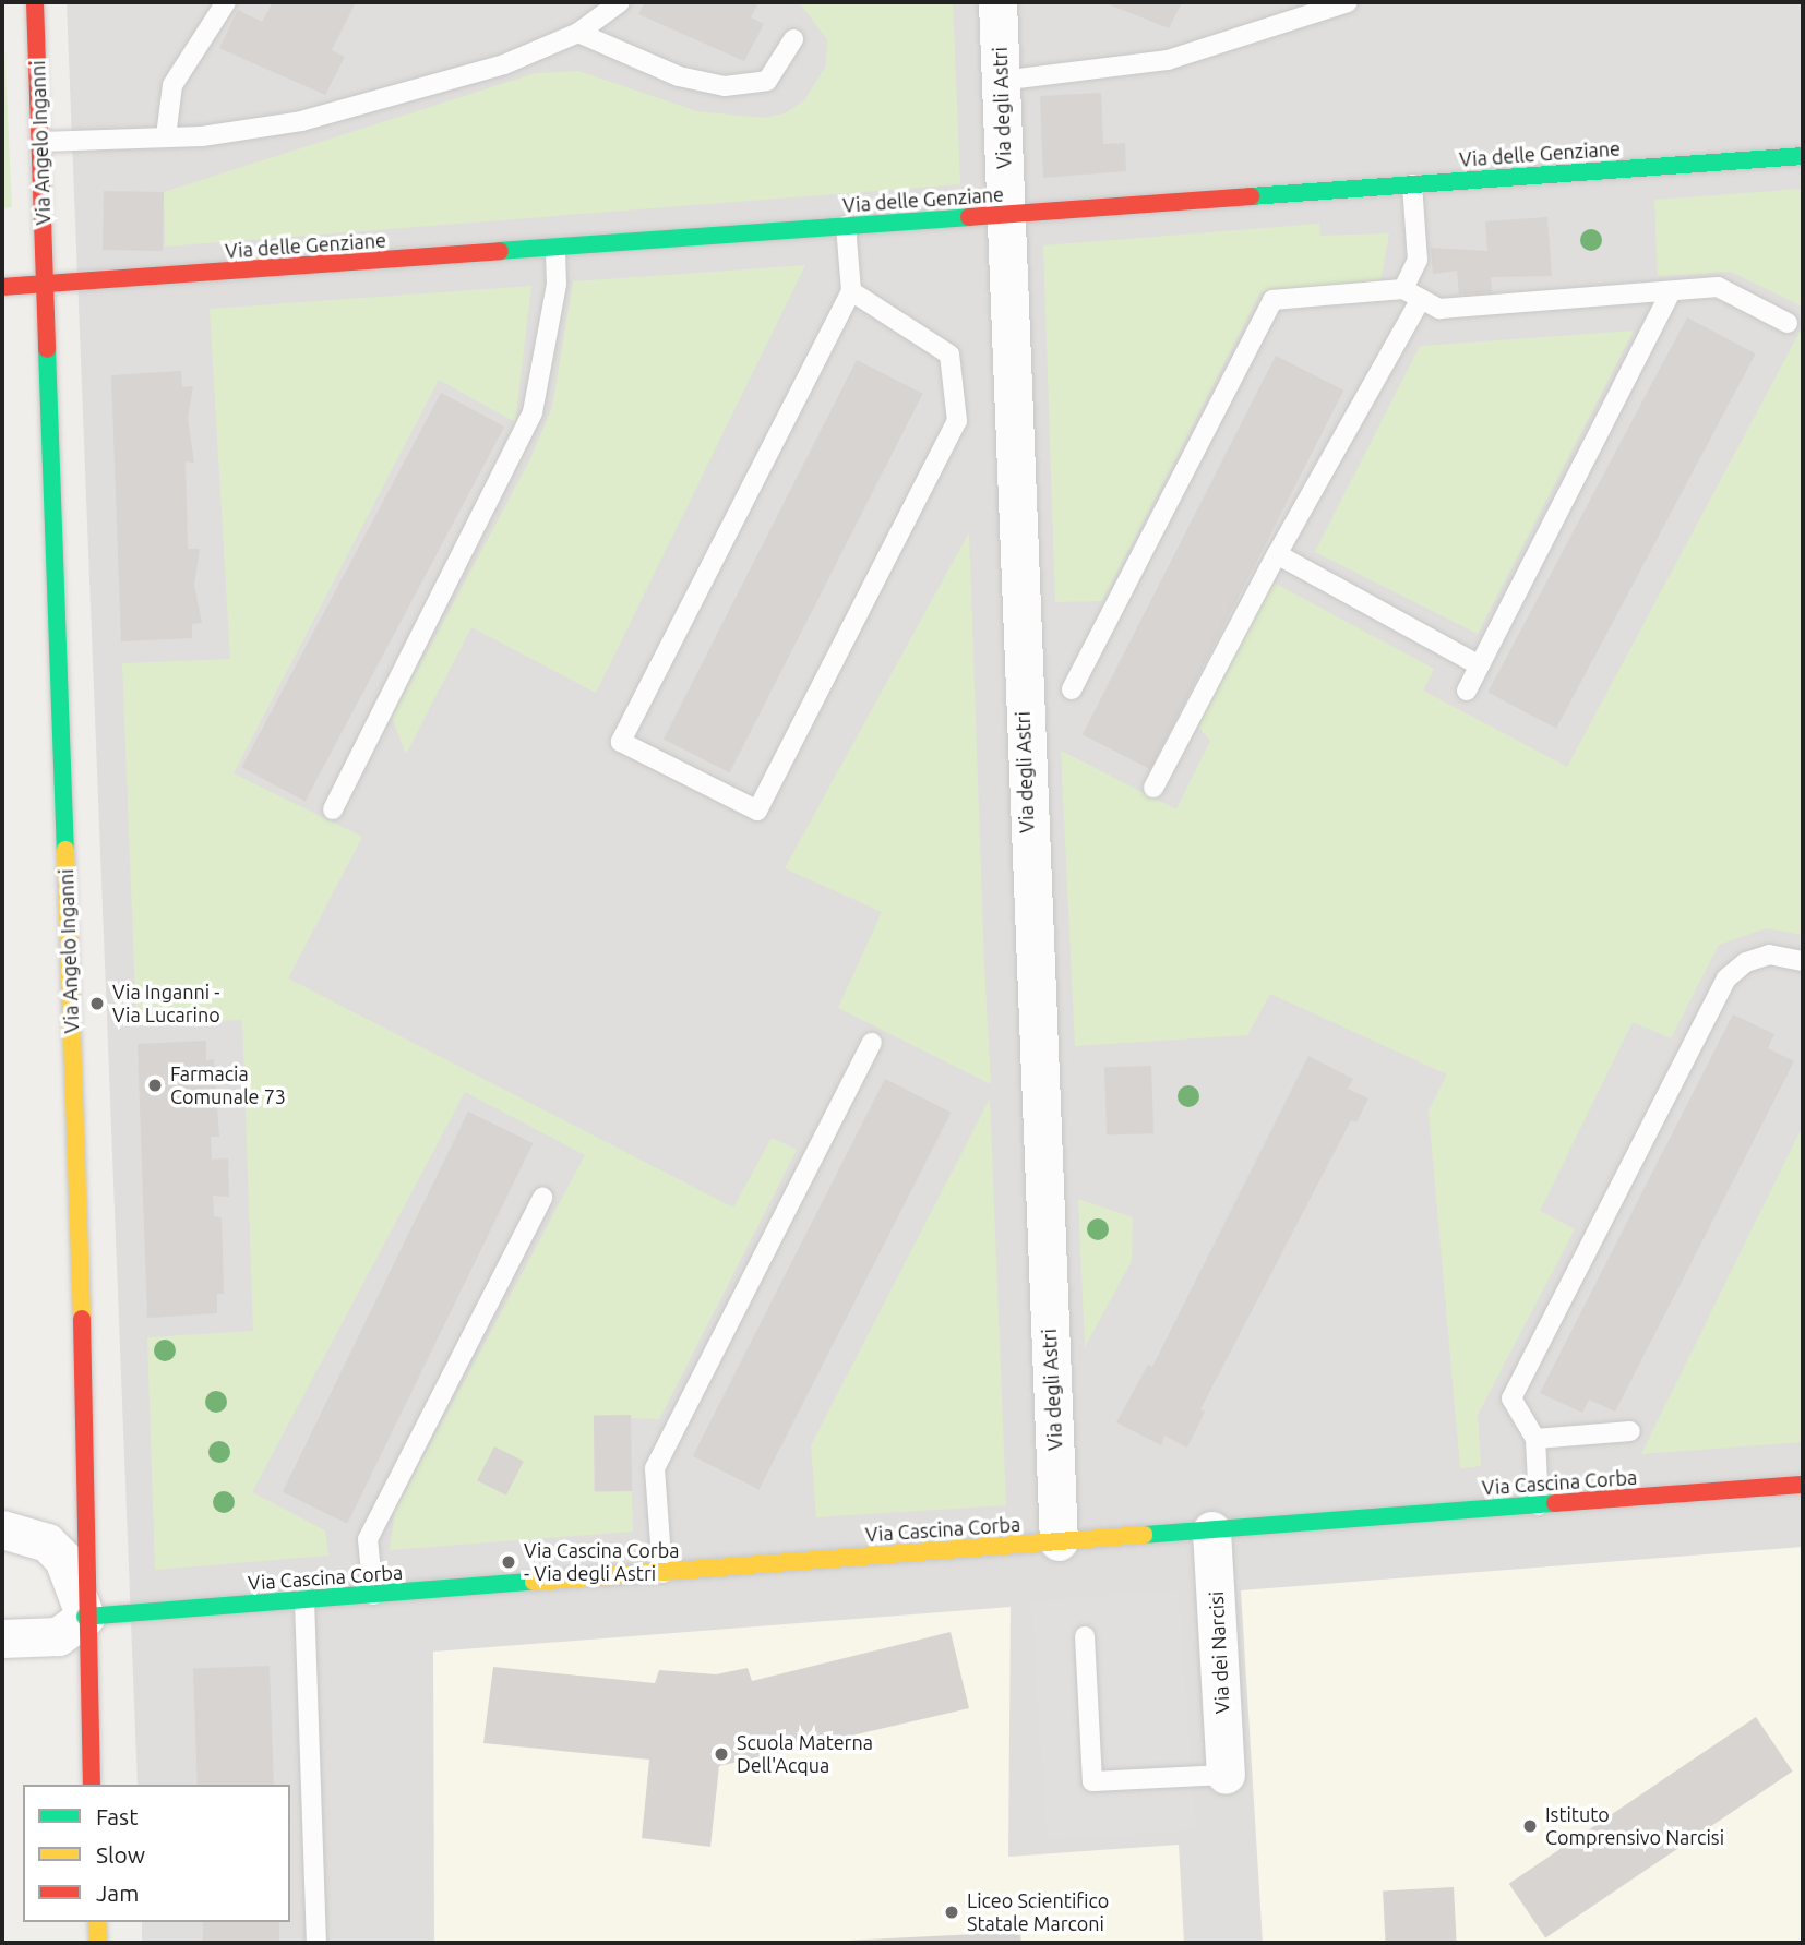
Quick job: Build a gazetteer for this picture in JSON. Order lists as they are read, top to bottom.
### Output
{
  "streets": {
    "street": [
      "Via degli Astri",
      "Via Angelo Inganni",
      "Via delle Genziane",
      "Via Cascina Corba",
      "Via dei Narcisi"
    ]
  },
  "crossings": [
    ["Via degli Astri", "Via delle Genziane"],
    ["Via degli Astri", "Via Cascina Corba"],
    ["Via Angelo Inganni", "Via delle Genziane"],
    ["Via Angelo Inganni", "Via Cascina Corba"],
    ["Via Cascina Corba", "Via dei Narcisi"]
  ],
  "places": [
    "Via Inganni - Via Lucarino",
    "Farmacia Comunale 73",
    "Via Cascina Corba - Via degli Astri",
    "Scuola Materna Dell'Acqua",
    "Istituto Comprensivo Narcisi",
    "Liceo Scientifico Statale Marconi"
  ],
  "legend": ["Fast", "Slow", "Jam"]
}
